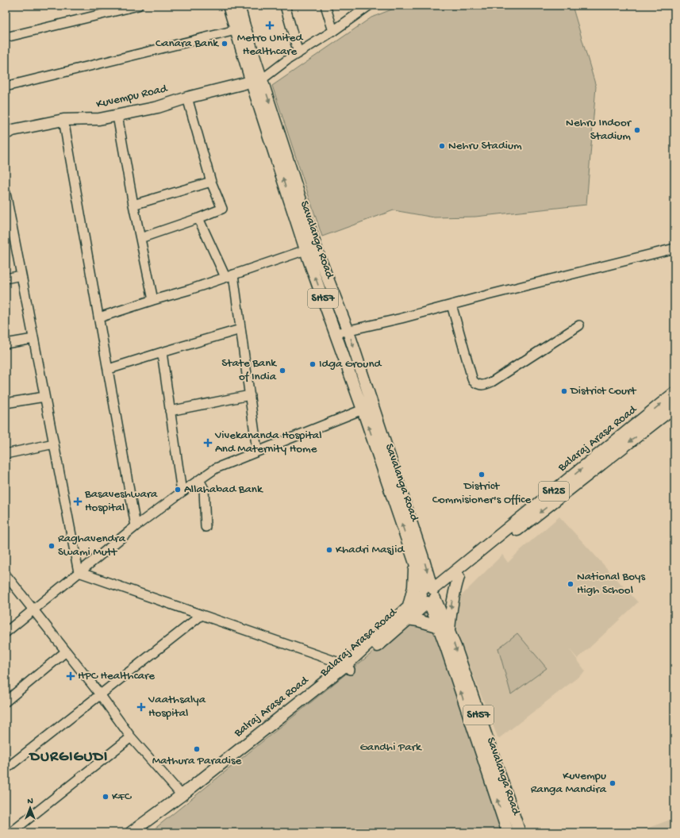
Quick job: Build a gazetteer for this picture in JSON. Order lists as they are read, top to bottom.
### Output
{
  "streets": {
    "main road": [
      "Kuvempu Road",
      "Savalanga Road",
      "SH57",
      "Balaraj Arasa Road",
      "SH25",
      "Balraj Arasa Road"
    ]
  },
  "crossings": [
    ["Kuvempu Road", "Savalanga Road"],
    ["Savalanga Road", "Balaraj Arasa Road"],
    ["Savalanga Road", "Balraj Arasa Road"],
    ["Balaraj Arasa Road", "Balraj Arasa Road"]
  ],
  "districts": ["DURGIGUDI"],
  "parks": ["Gandhi Park"],
  "places": {
    "health": [
      "Metro United Healthcare",
      "Vivekananda Hospital And Maternity Home",
      "Basaveshwara Hospital",
      "HPC Healthcare",
      "Vaathsalya Hospital"
    ],
    "other": [
      "Canara Bank",
      "Nehru Indoor Stadium",
      "Nehru Stadium",
      "Idga Ground",
      "State Bank of India",
      "District Court",
      "District Commisioner's Office",
      "Allahabad Bank",
      "Raghavendra Swami Mutt",
      "Khadri Masjid",
      "National Boys High School",
      "Mathura Paradise",
      "Kuvempu Ranga Mandira",
      "KFC"
    ]
  },
  "north": "top"
}
